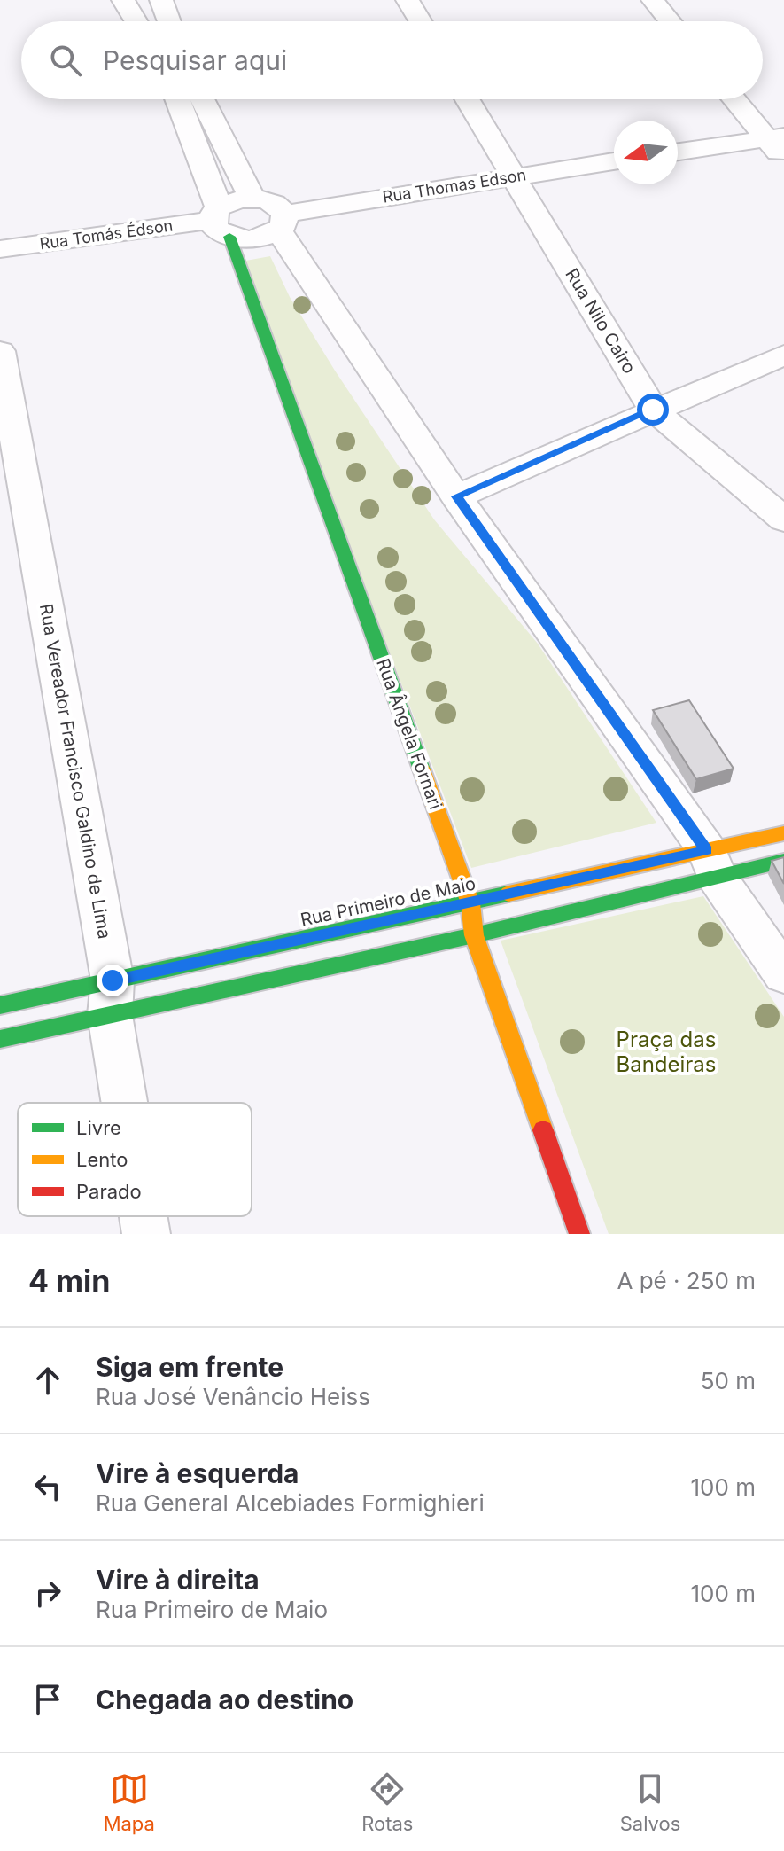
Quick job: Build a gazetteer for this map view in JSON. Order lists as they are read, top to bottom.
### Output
{
  "streets": {
    "main road": ["Rua Ângela Fornari", "Rua Primeiro de Maio"],
    "street": [
      "Rua Thomas Edson",
      "Rua Tomás Édson",
      "Rua Nilo Cairo",
      "Rua Vereador Francisco Galdino de Lima"
    ]
  },
  "crossings": [
    ["Rua Thomas Edson", "Rua Tomás Édson"],
    ["Rua Thomas Edson", "Rua Nilo Cairo"],
    ["Rua Thomas Edson", "Rua Ângela Fornari"],
    ["Rua Tomás Édson", "Rua Ângela Fornari"],
    ["Rua Ângela Fornari", "Rua Primeiro de Maio"],
    ["Rua Vereador Francisco Galdino de Lima", "Rua Primeiro de Maio"]
  ],
  "parks": ["Praça das Bandeiras"],
  "legend": ["Livre", "Lento", "Parado"],
  "north": "left",
  "page": {
    "search": "Pesquisar aqui",
    "heading": ["4 min", "A pé · 250 m"],
    "list": [
      ["Siga em frente", "Rua José Venâncio Heiss", "50 m"],
      ["Vire à esquerda", "Rua General Alcebiades Formighieri", "100 m"],
      ["Vire à direita", "Rua Primeiro de Maio", "100 m"],
      "Chegada ao destino"
    ],
    "nav": ["Mapa", "Rotas", "Salvos"]
  }
}
